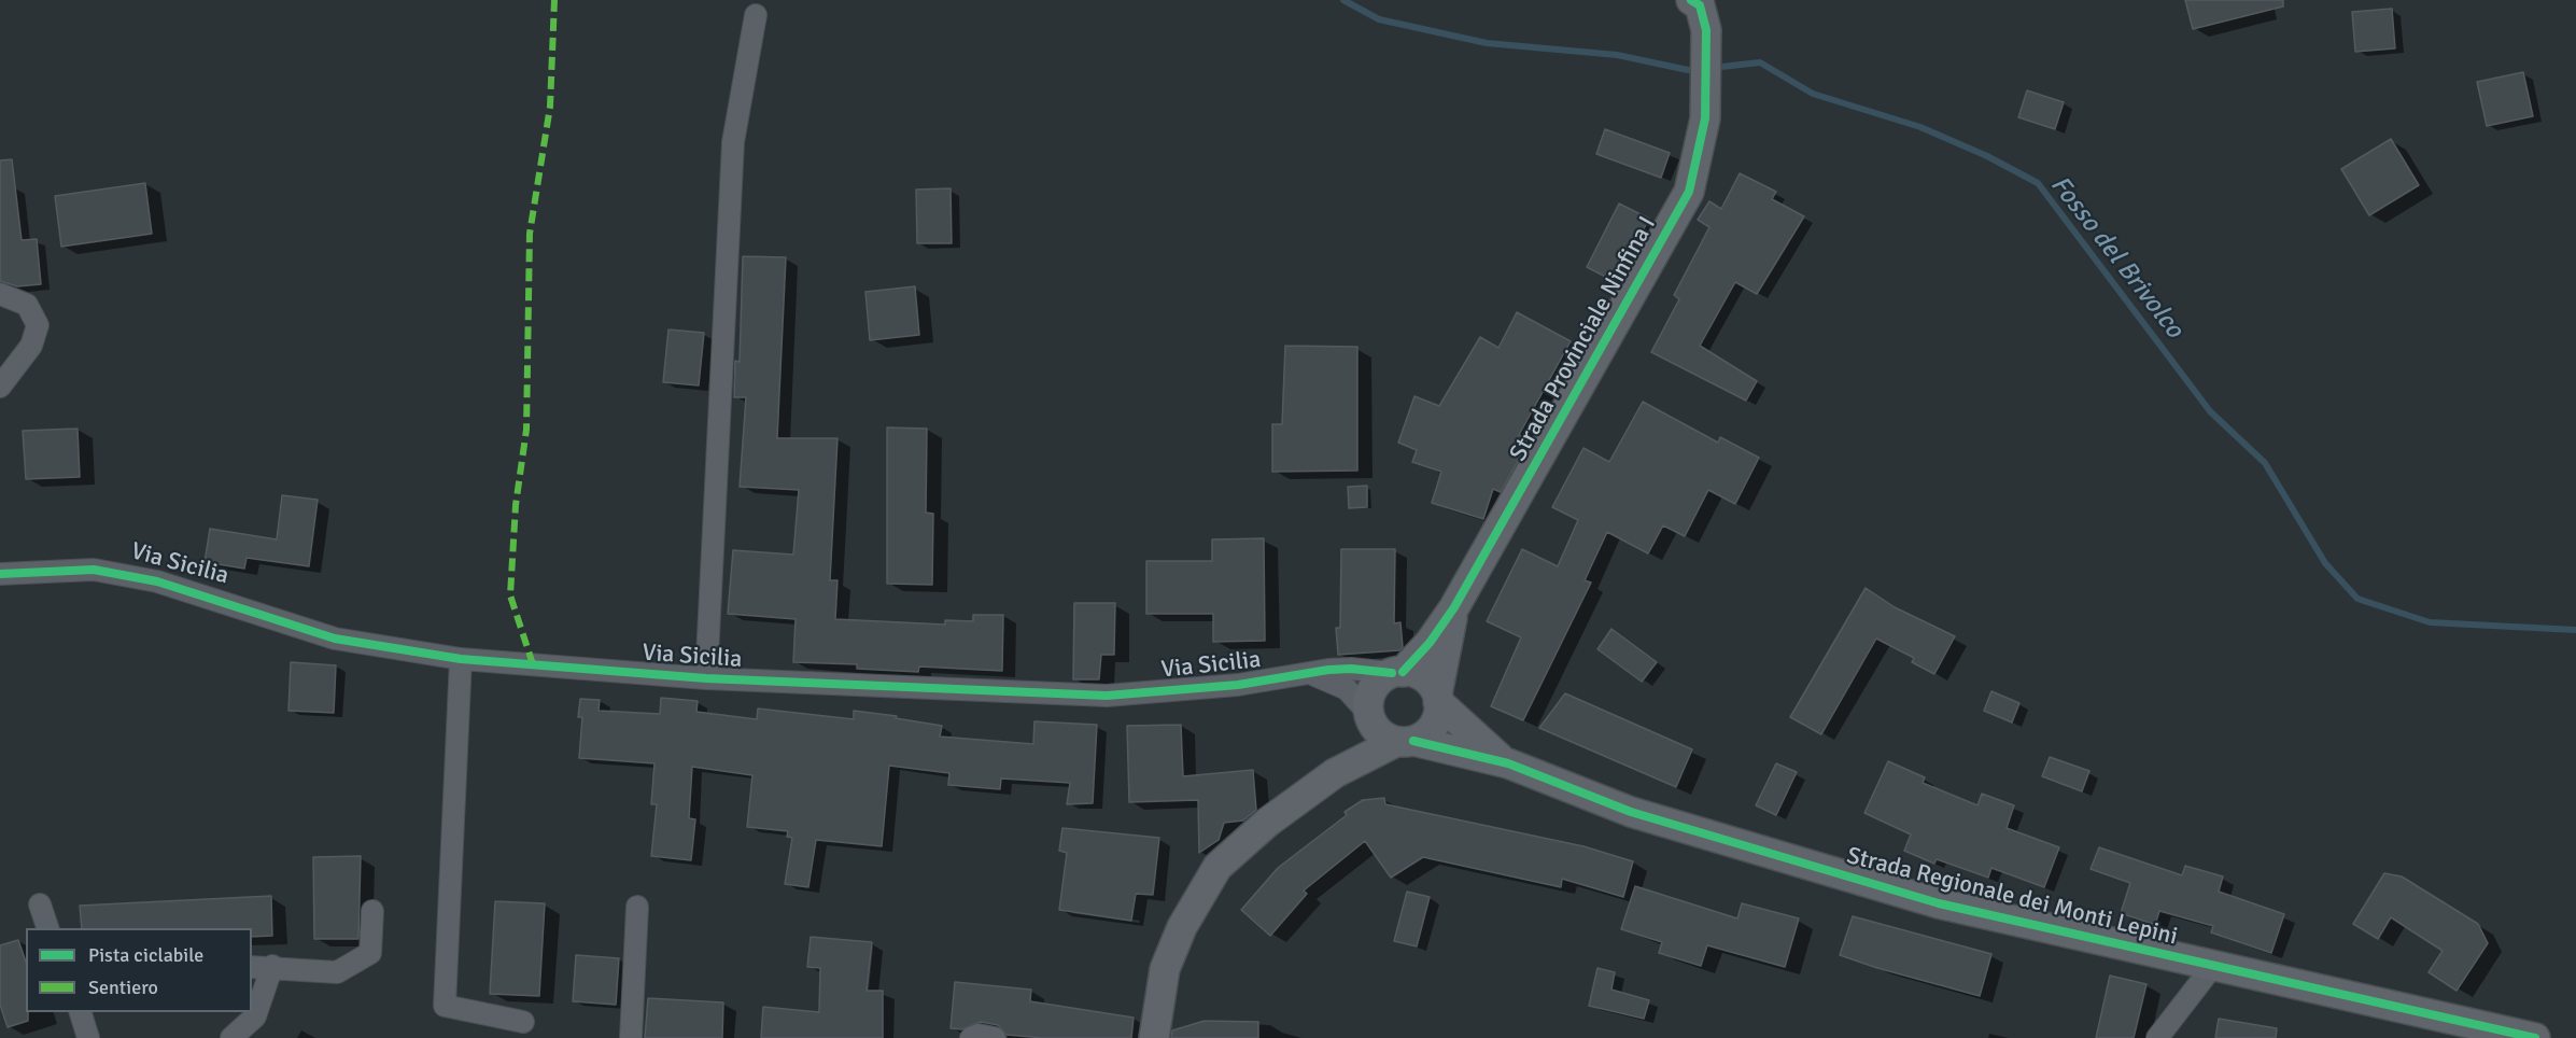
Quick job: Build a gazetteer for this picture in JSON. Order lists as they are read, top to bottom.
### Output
{
  "streets": {
    "street": ["Strada Provinciale Ninfina I", "Via Sicilia", "Strada Regionale dei Monti Lepini"]
  },
  "crossings": [
    ["Strada Provinciale Ninfina I", "Via Sicilia"],
    ["Strada Provinciale Ninfina I", "Strada Regionale dei Monti Lepini"],
    ["Via Sicilia", "Strada Regionale dei Monti Lepini"]
  ],
  "water": ["Fosso del Brivolco"],
  "legend": ["Pista ciclabile", "Sentiero"]
}
